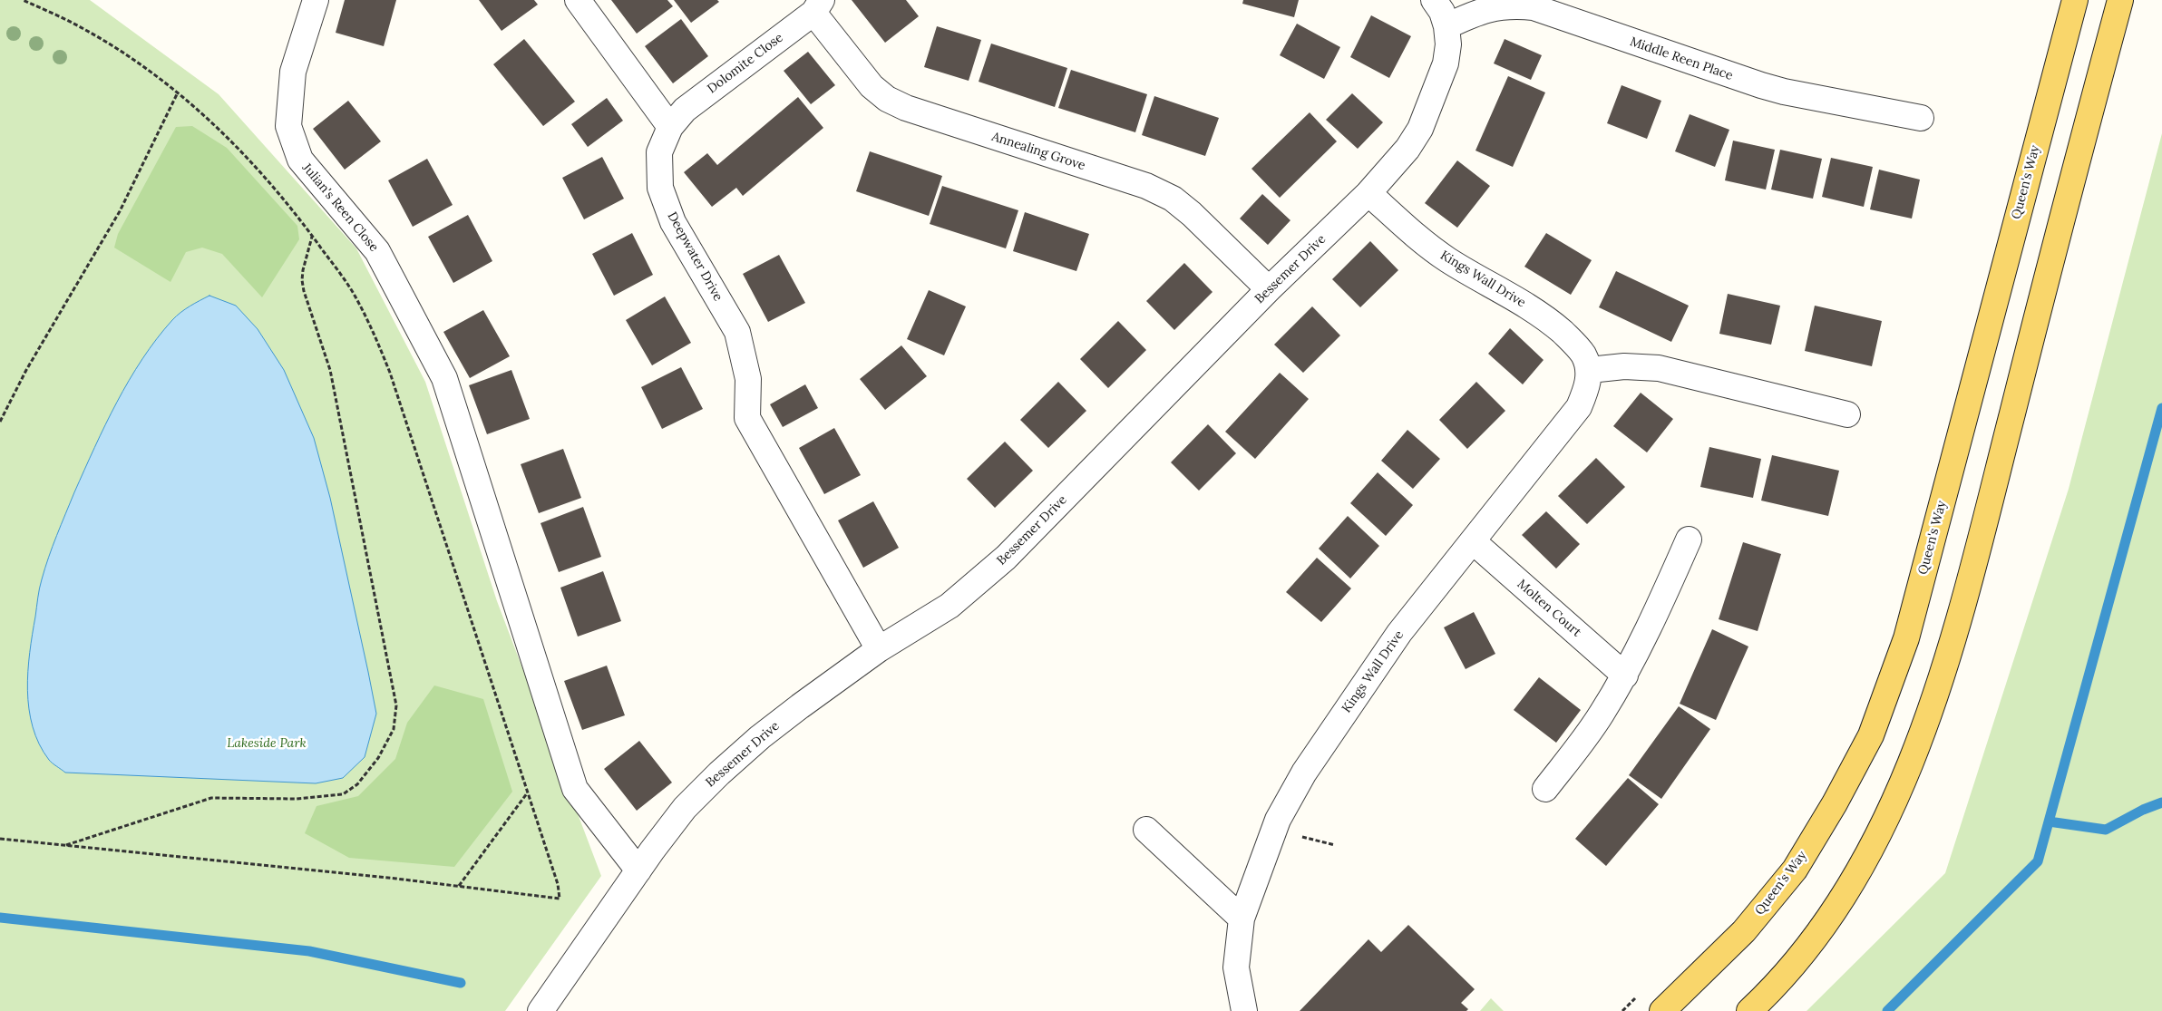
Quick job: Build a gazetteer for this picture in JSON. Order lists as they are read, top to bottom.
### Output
{
  "streets": {
    "main road": ["Queen's Way"],
    "street": [
      "Middle Reen Place",
      "Dolomite Close",
      "Annealing Grove",
      "Julian's Reen Close",
      "Deepwater Drive",
      "Bessemer Drive",
      "Kings Wall Drive",
      "Molten Court"
    ]
  },
  "crossings": [
    ["Middle Reen Place", "Bessemer Drive"],
    ["Dolomite Close", "Annealing Grove"],
    ["Dolomite Close", "Deepwater Drive"],
    ["Annealing Grove", "Bessemer Drive"],
    ["Julian's Reen Close", "Bessemer Drive"],
    ["Deepwater Drive", "Bessemer Drive"],
    ["Bessemer Drive", "Kings Wall Drive"],
    ["Kings Wall Drive", "Molten Court"]
  ],
  "parks": ["Lakeside Park"]
}
